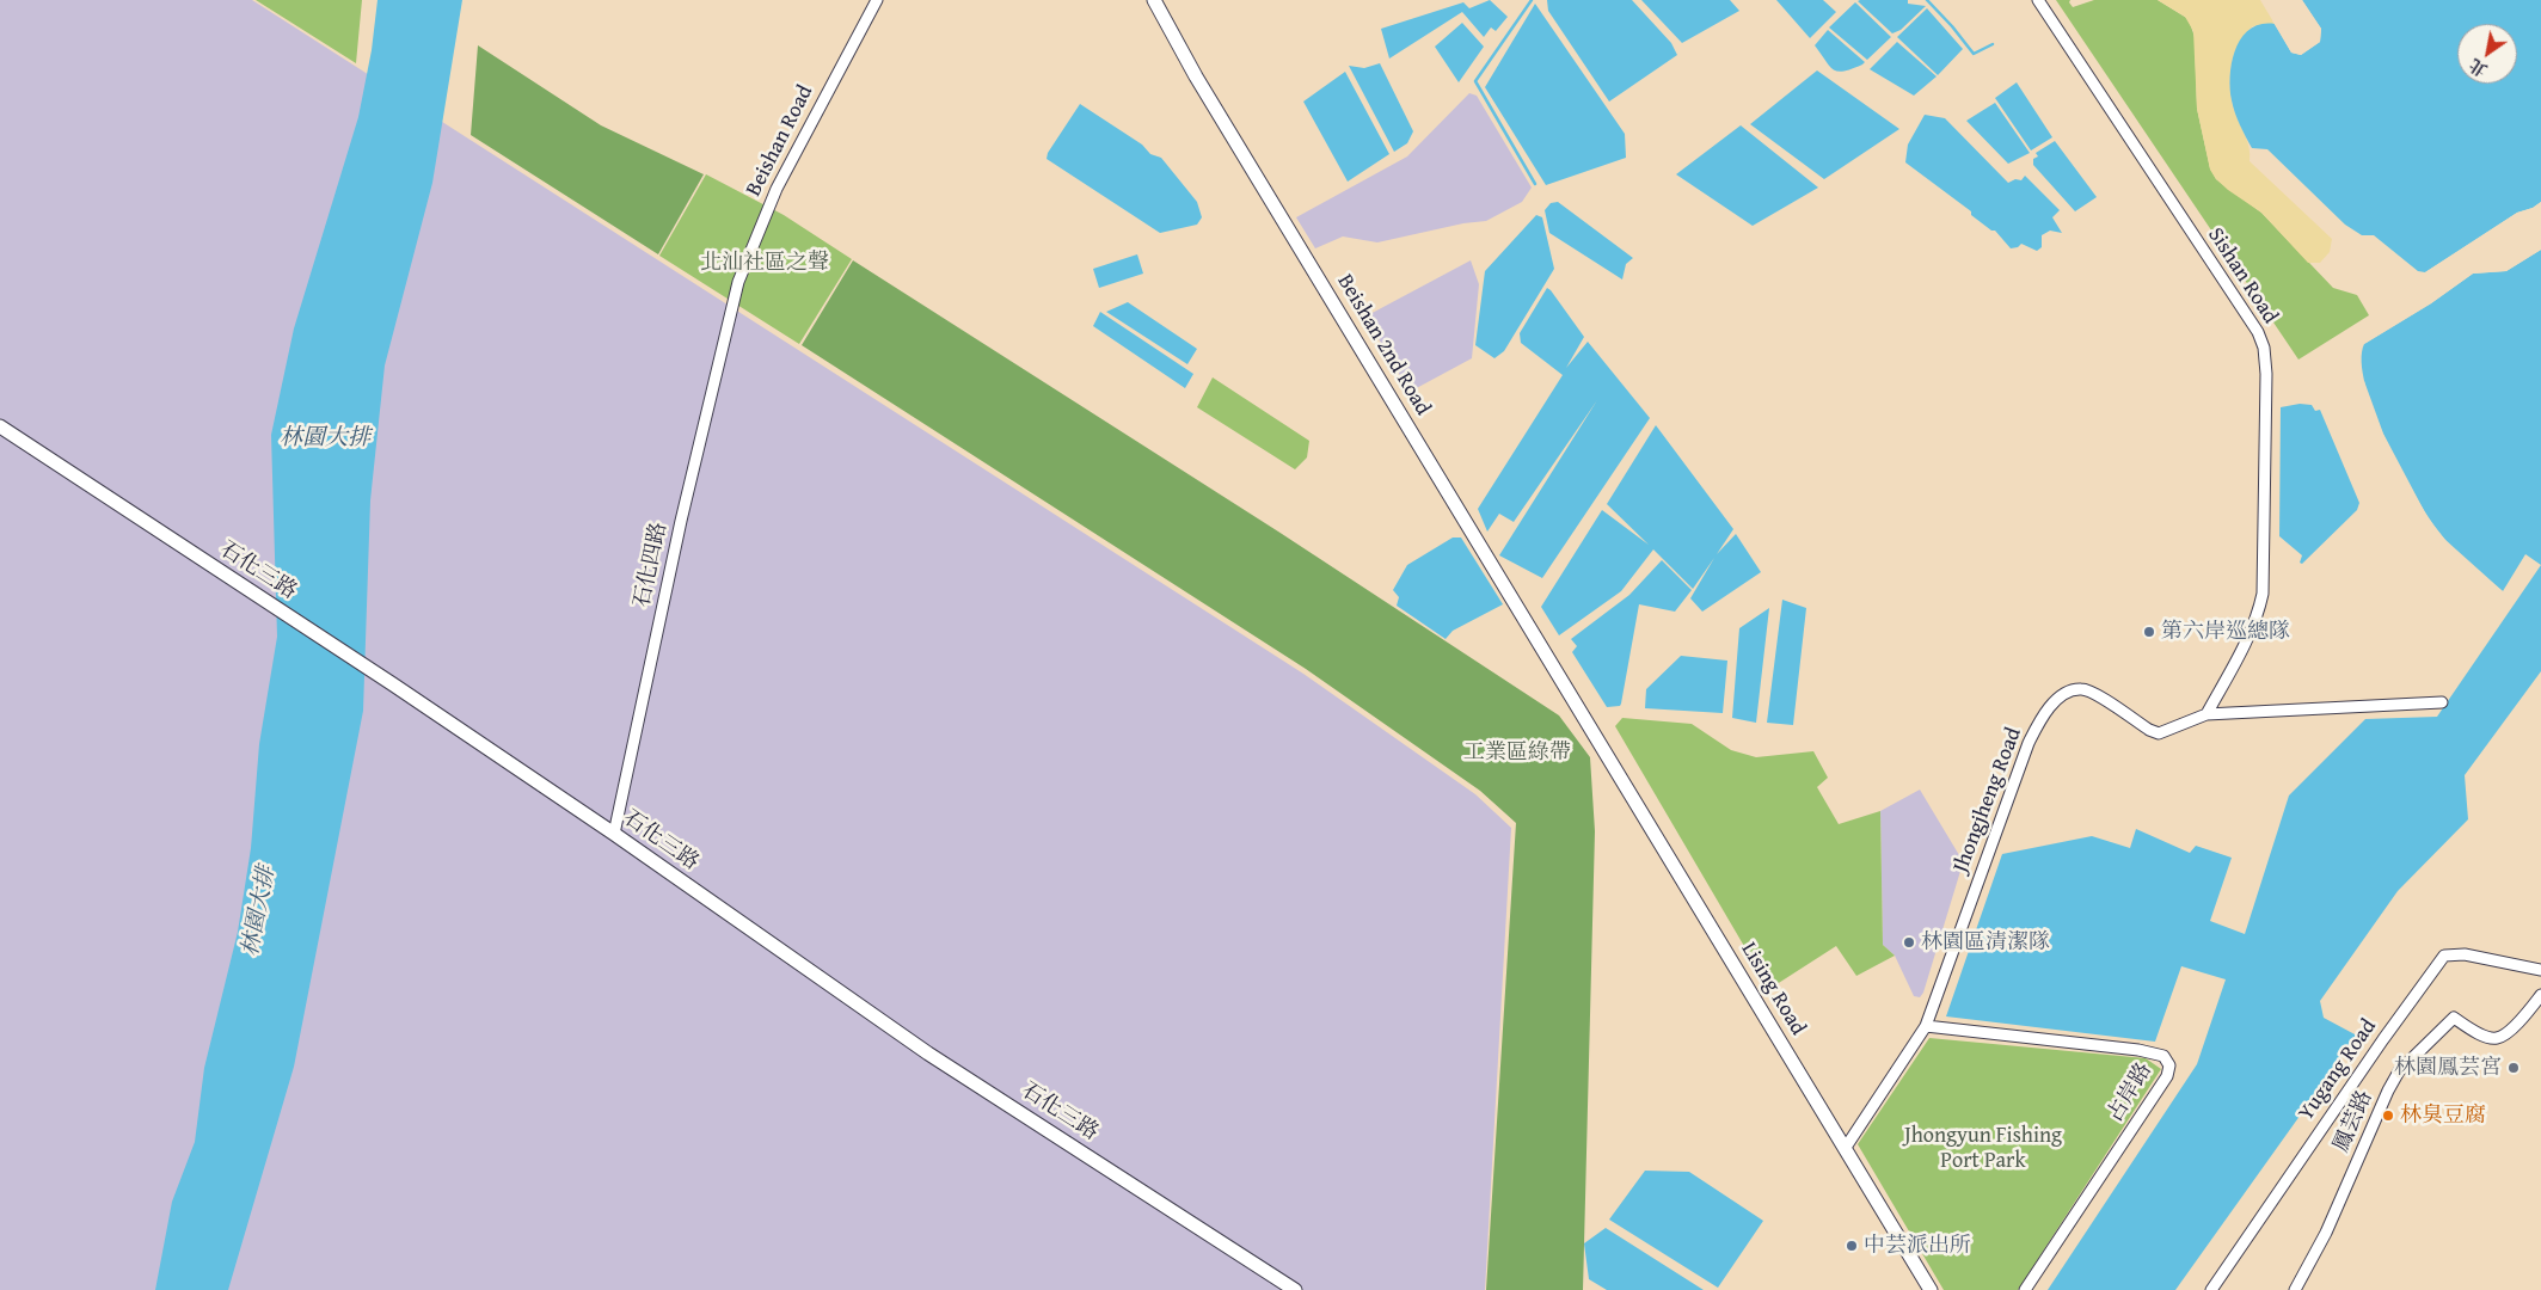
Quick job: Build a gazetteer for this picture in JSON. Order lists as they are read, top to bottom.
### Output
{
  "streets": {
    "street": [
      "Beishan Road",
      "Sishan Road",
      "Beishan 2nd Road",
      "石化四路",
      "石化三路",
      "Jhongjheng Road",
      "Lising Road",
      "Yugang Road",
      "占岸路",
      "鳳芸路"
    ]
  },
  "crossings": [
    ["Beishan Road", "石化四路"],
    ["Sishan Road", "Jhongjheng Road"],
    ["Beishan 2nd Road", "Lising Road"],
    ["石化四路", "石化三路"],
    ["Jhongjheng Road", "Lising Road"],
    ["Jhongjheng Road", "占岸路"]
  ],
  "water": ["林園大排"],
  "parks": ["北汕社區之聲", "工業區綠帶", "Jhongyun Fishing Port Park"],
  "places": [
    "第六岸巡總隊",
    "林園區清潔隊",
    "林園鳳芸宮",
    "林臭豆腐",
    "中芸派出所"
  ],
  "north": "bottom left"
}
